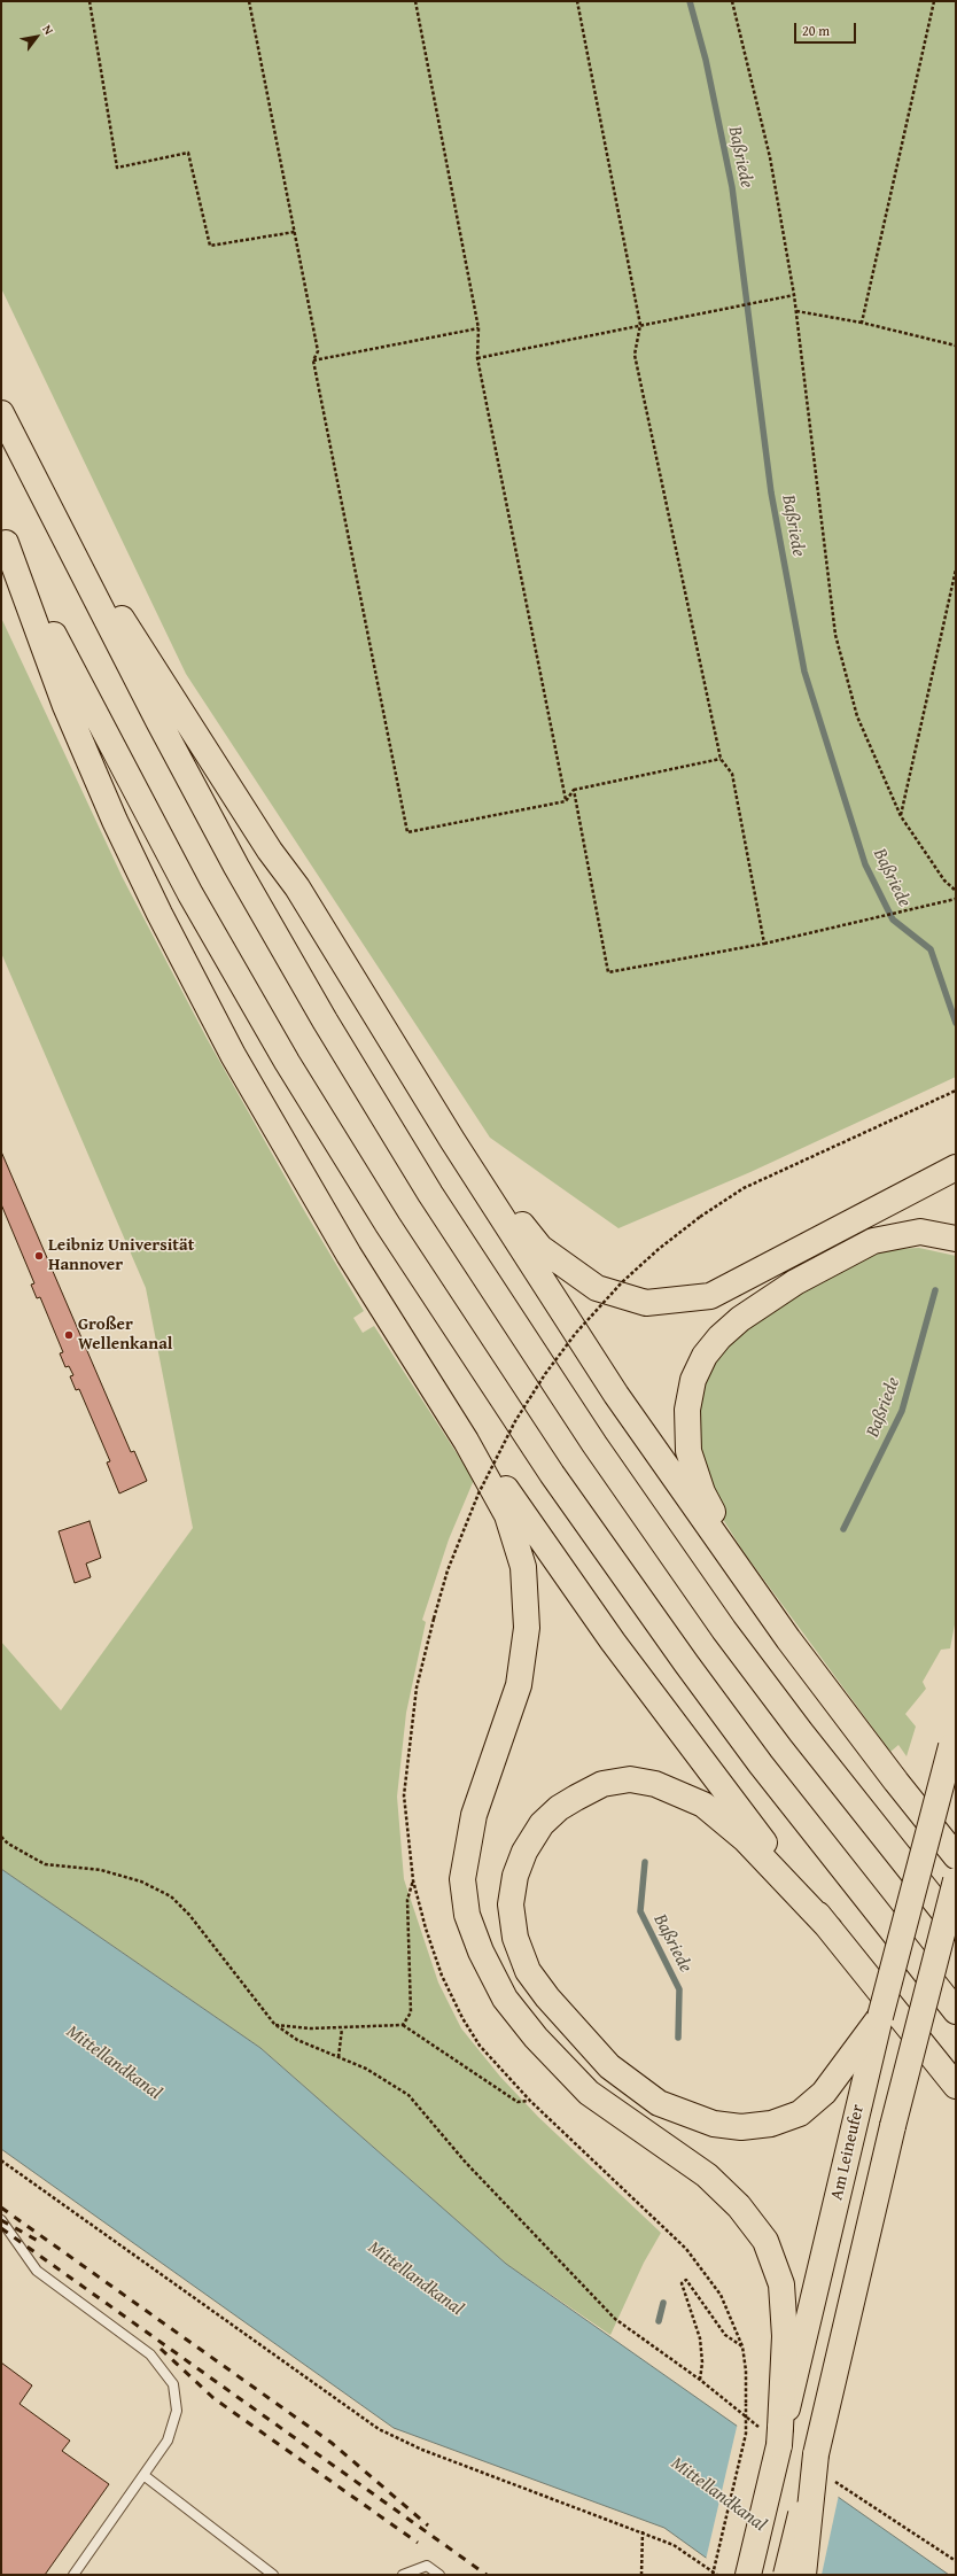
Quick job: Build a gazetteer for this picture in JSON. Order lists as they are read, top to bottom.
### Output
{
  "streets": {
    "highway": ["Am Leineufer"]
  },
  "water": ["Baßriede", "Mittellandkanal"],
  "places": ["Leibniz Universität Hannover", "Großer Wellenkanal"],
  "scale_bar": "20 m",
  "north": "top right"
}
